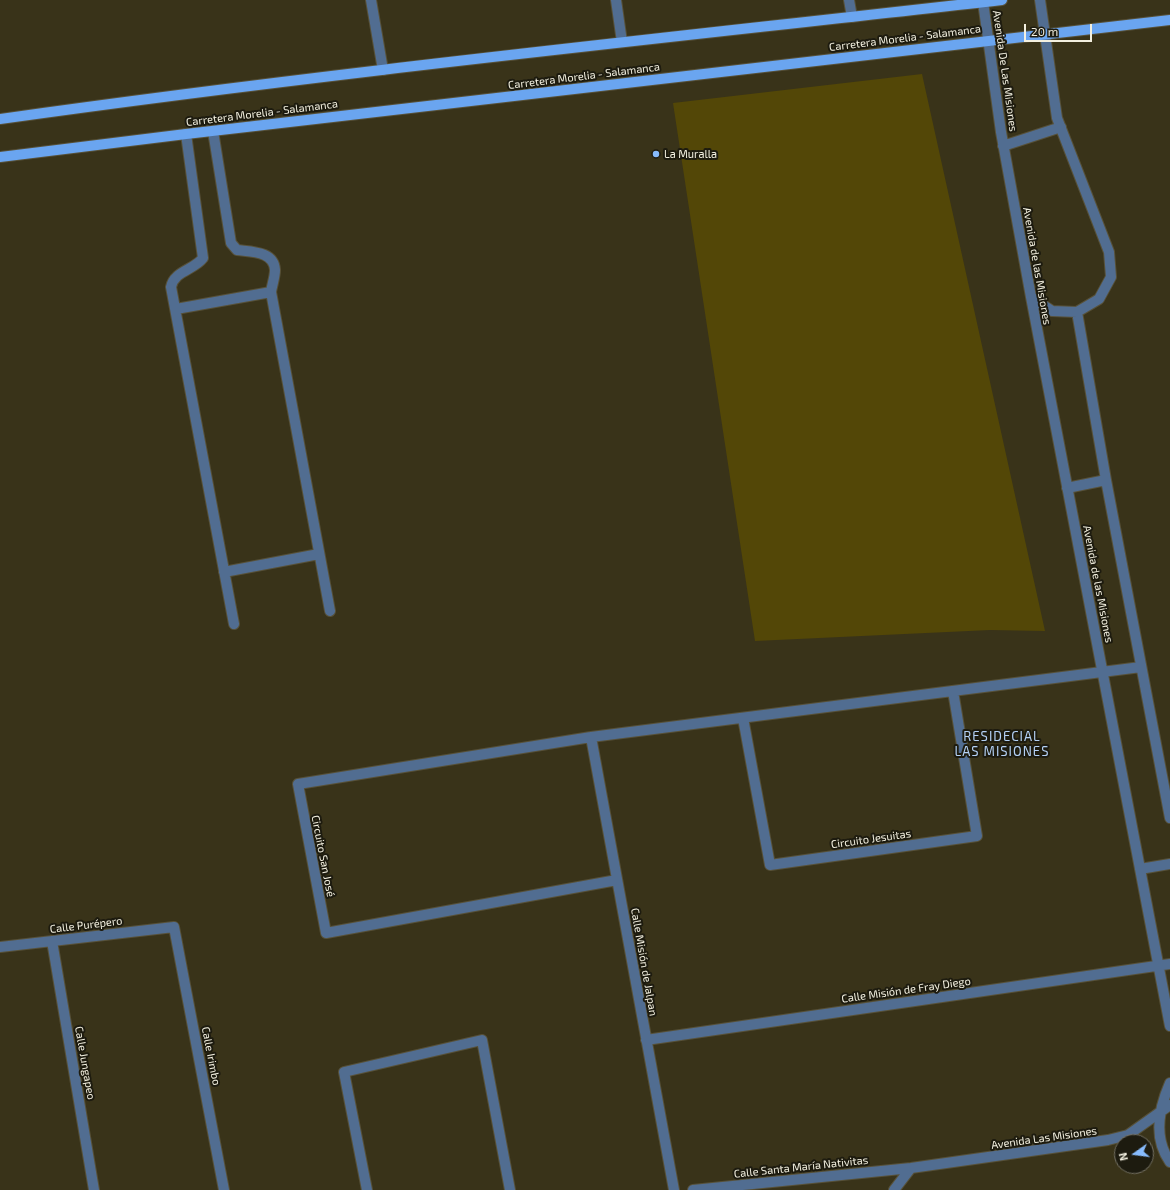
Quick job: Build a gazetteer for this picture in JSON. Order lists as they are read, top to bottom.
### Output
{
  "streets": {
    "main road": ["Carretera Morelia - Salamanca"],
    "street": [
      "Avenida De Las Misiones",
      "Avenida de las Misiones",
      "Circuito Jesuitas",
      "Circuito San José",
      "Calle Purépero",
      "Calle Misión de Jalpan",
      "Calle Misión de Fray Diego",
      "Calle Irimbo",
      "Calle Jungapeo",
      "Avenida Las Misiones",
      "Calle Santa María Nativitas"
    ]
  },
  "crossings": [
    ["Carretera Morelia - Salamanca", "Avenida De Las Misiones"],
    ["Avenida De Las Misiones", "Avenida de las Misiones"],
    ["Avenida de las Misiones", "Calle Misión de Fray Diego"],
    ["Circuito San José", "Calle Misión de Jalpan"],
    ["Calle Purépero", "Calle Irimbo"],
    ["Calle Purépero", "Calle Jungapeo"],
    ["Calle Misión de Jalpan", "Calle Misión de Fray Diego"],
    ["Avenida Las Misiones", "Calle Santa María Nativitas"]
  ],
  "districts": ["RESIDECIAL LAS MISIONES"],
  "places": ["La Muralla"],
  "scale_bar": "20 m",
  "north": "left"
}
